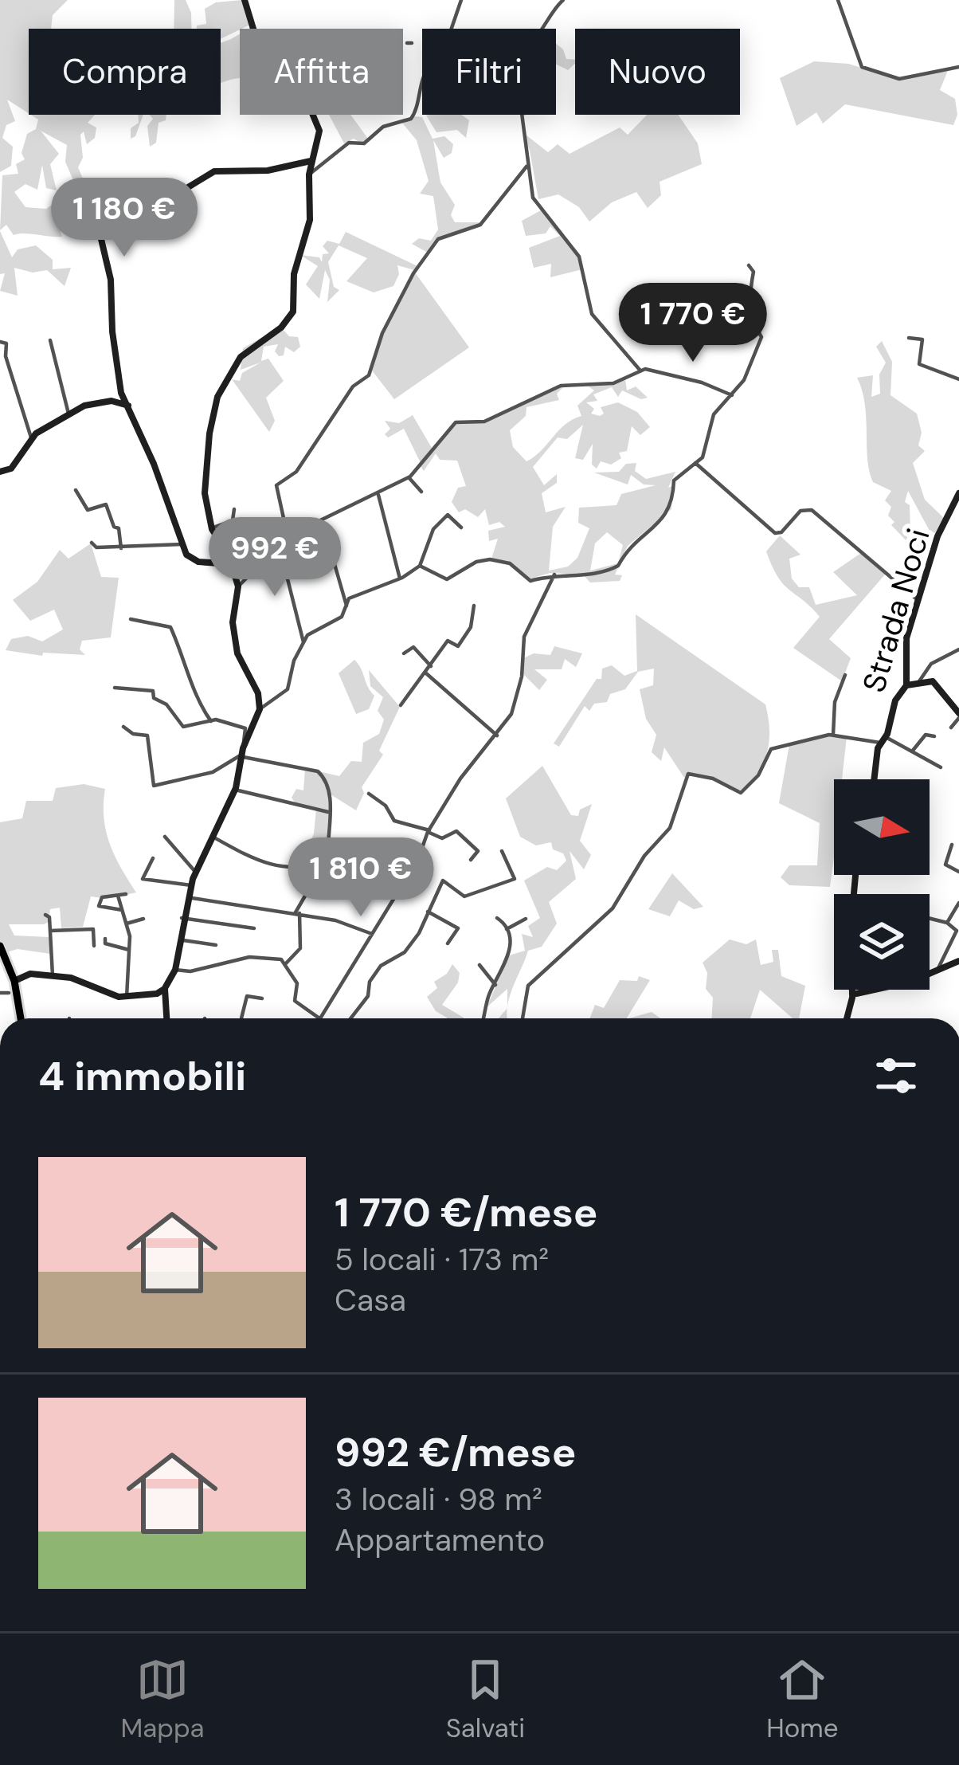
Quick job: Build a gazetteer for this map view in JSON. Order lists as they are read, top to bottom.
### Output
{
  "streets": {
    "street": ["Strada Noci"]
  },
  "north": "right",
  "page": {
    "chip": [
      "Compra",
      "Affitta",
      "Filtri",
      "Nuovo"
    ],
    "price": [
      "1 180 €",
      "1 770 €",
      "992 €",
      "1 810 €"
    ],
    "heading": "4 immobili",
    "list": [
      {
        "name": "1 770 €/mese",
        "note": "5 locali · 173 m² · Casa"
      },
      {
        "name": "992 €/mese",
        "note": "3 locali · 98 m² · Appartamento"
      }
    ],
    "tabs": ["Mappa", "Salvati", "Home"]
  }
}
